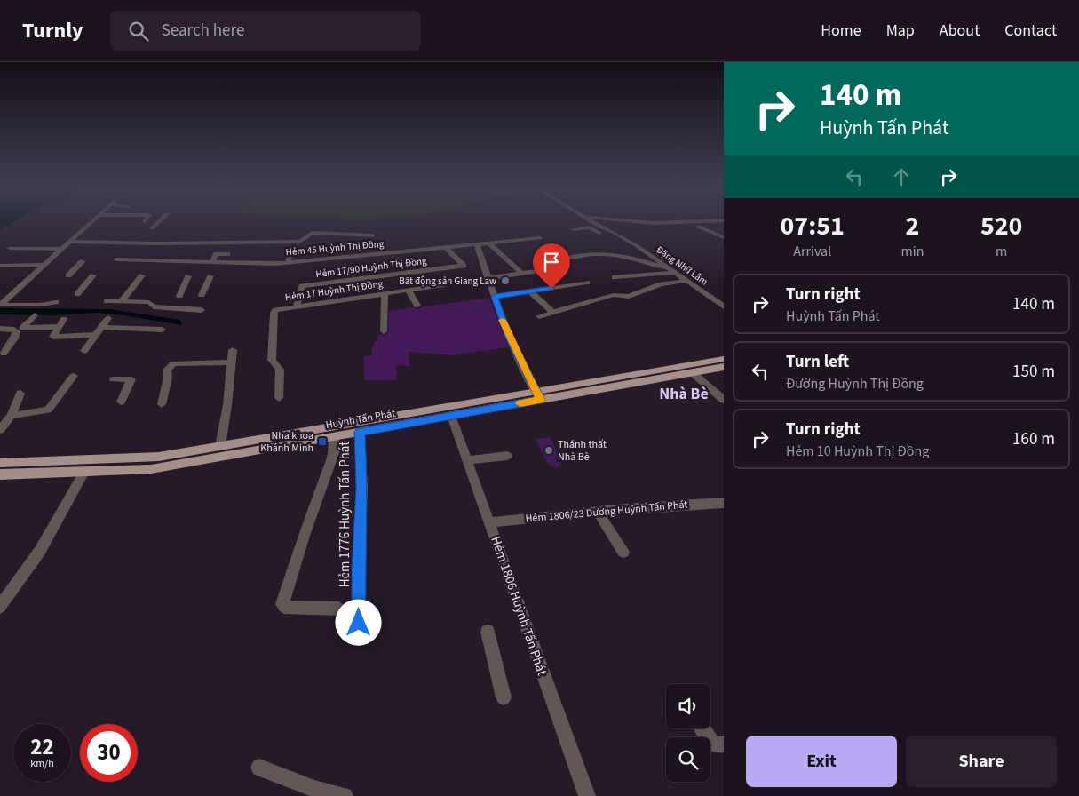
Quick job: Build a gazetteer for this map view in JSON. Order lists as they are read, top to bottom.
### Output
{
  "streets": {
    "main road": ["Huỳnh Tấn Phát"],
    "street": [
      "Hẻm 45 Huỳnh Thị Đồng",
      "Đặng Nhữ Lâm",
      "Hẻm 17/90 Huỳnh Thị Đồng",
      "Hẻm 17 Huỳnh Thị Đồng",
      "Hẻm 1806/23 Dương Huỳnh Tấn Phát",
      "Hẻm 1776 Huỳnh Tấn Phát",
      "Hẻm 1806 Huỳnh Tấn Phát"
    ]
  },
  "crossings": [
    ["Hẻm 45 Huỳnh Thị Đồng", "Hẻm 17/90 Huỳnh Thị Đồng"],
    ["Hẻm 17/90 Huỳnh Thị Đồng", "Hẻm 17 Huỳnh Thị Đồng"],
    ["Huỳnh Tấn Phát", "Hẻm 1776 Huỳnh Tấn Phát"],
    ["Huỳnh Tấn Phát", "Hẻm 1806 Huỳnh Tấn Phát"],
    ["Hẻm 1806/23 Dương Huỳnh Tấn Phát", "Hẻm 1806 Huỳnh Tấn Phát"]
  ],
  "districts": ["Nhà Bè"],
  "places": {
    "other": ["Bất động sản Giang Law", "Thánh thất Nhà Bè"],
    "transit": ["Nha khoa Khánh Minh"]
  },
  "page": {
    "header": "Turnly",
    "search": "Search here",
    "nav": [
      "Home",
      "Map",
      "About",
      "Contact"
    ],
    "turn": ["140 m", "Huỳnh Tấn Phát"],
    "eta": [
      "07:51",
      "Arrival",
      "2",
      "min",
      "520",
      "m"
    ],
    "list": [
      {
        "name": "Turn right",
        "note": "Huỳnh Tấn Phát",
        "value": "140 m"
      },
      {
        "name": "Turn left",
        "note": "Đường Huỳnh Thị Đồng",
        "value": "150 m"
      },
      {
        "name": "Turn right",
        "note": "Hẻm 10 Huỳnh Thị Đồng",
        "value": "160 m"
      }
    ],
    "speed": "22 km/h",
    "limit": "30",
    "buttons": ["Exit", "Share"]
  }
}
